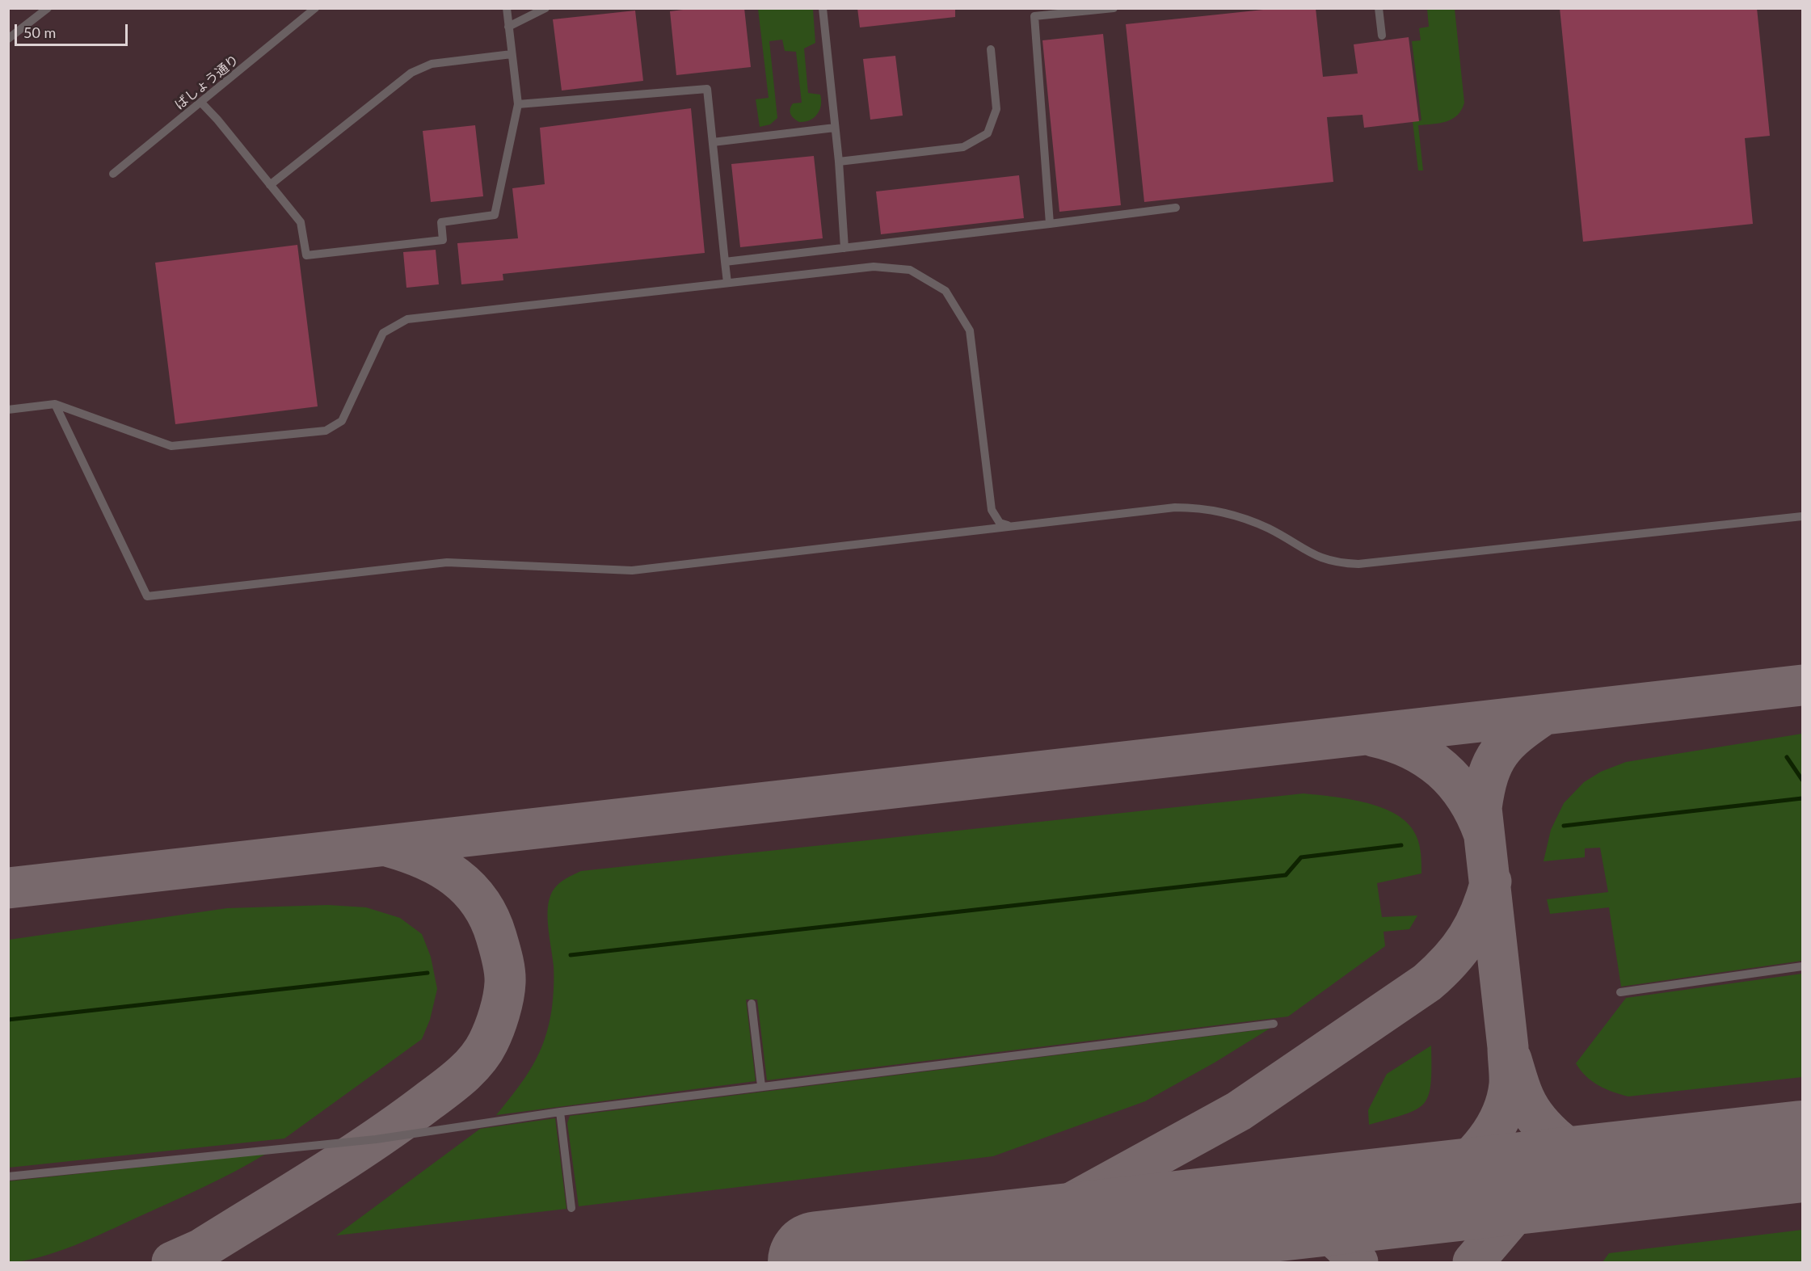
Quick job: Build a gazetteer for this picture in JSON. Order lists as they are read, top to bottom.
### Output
{
  "streets": {
    "lane": ["ばしょう通り"]
  },
  "scale_bar": "50 m"
}
